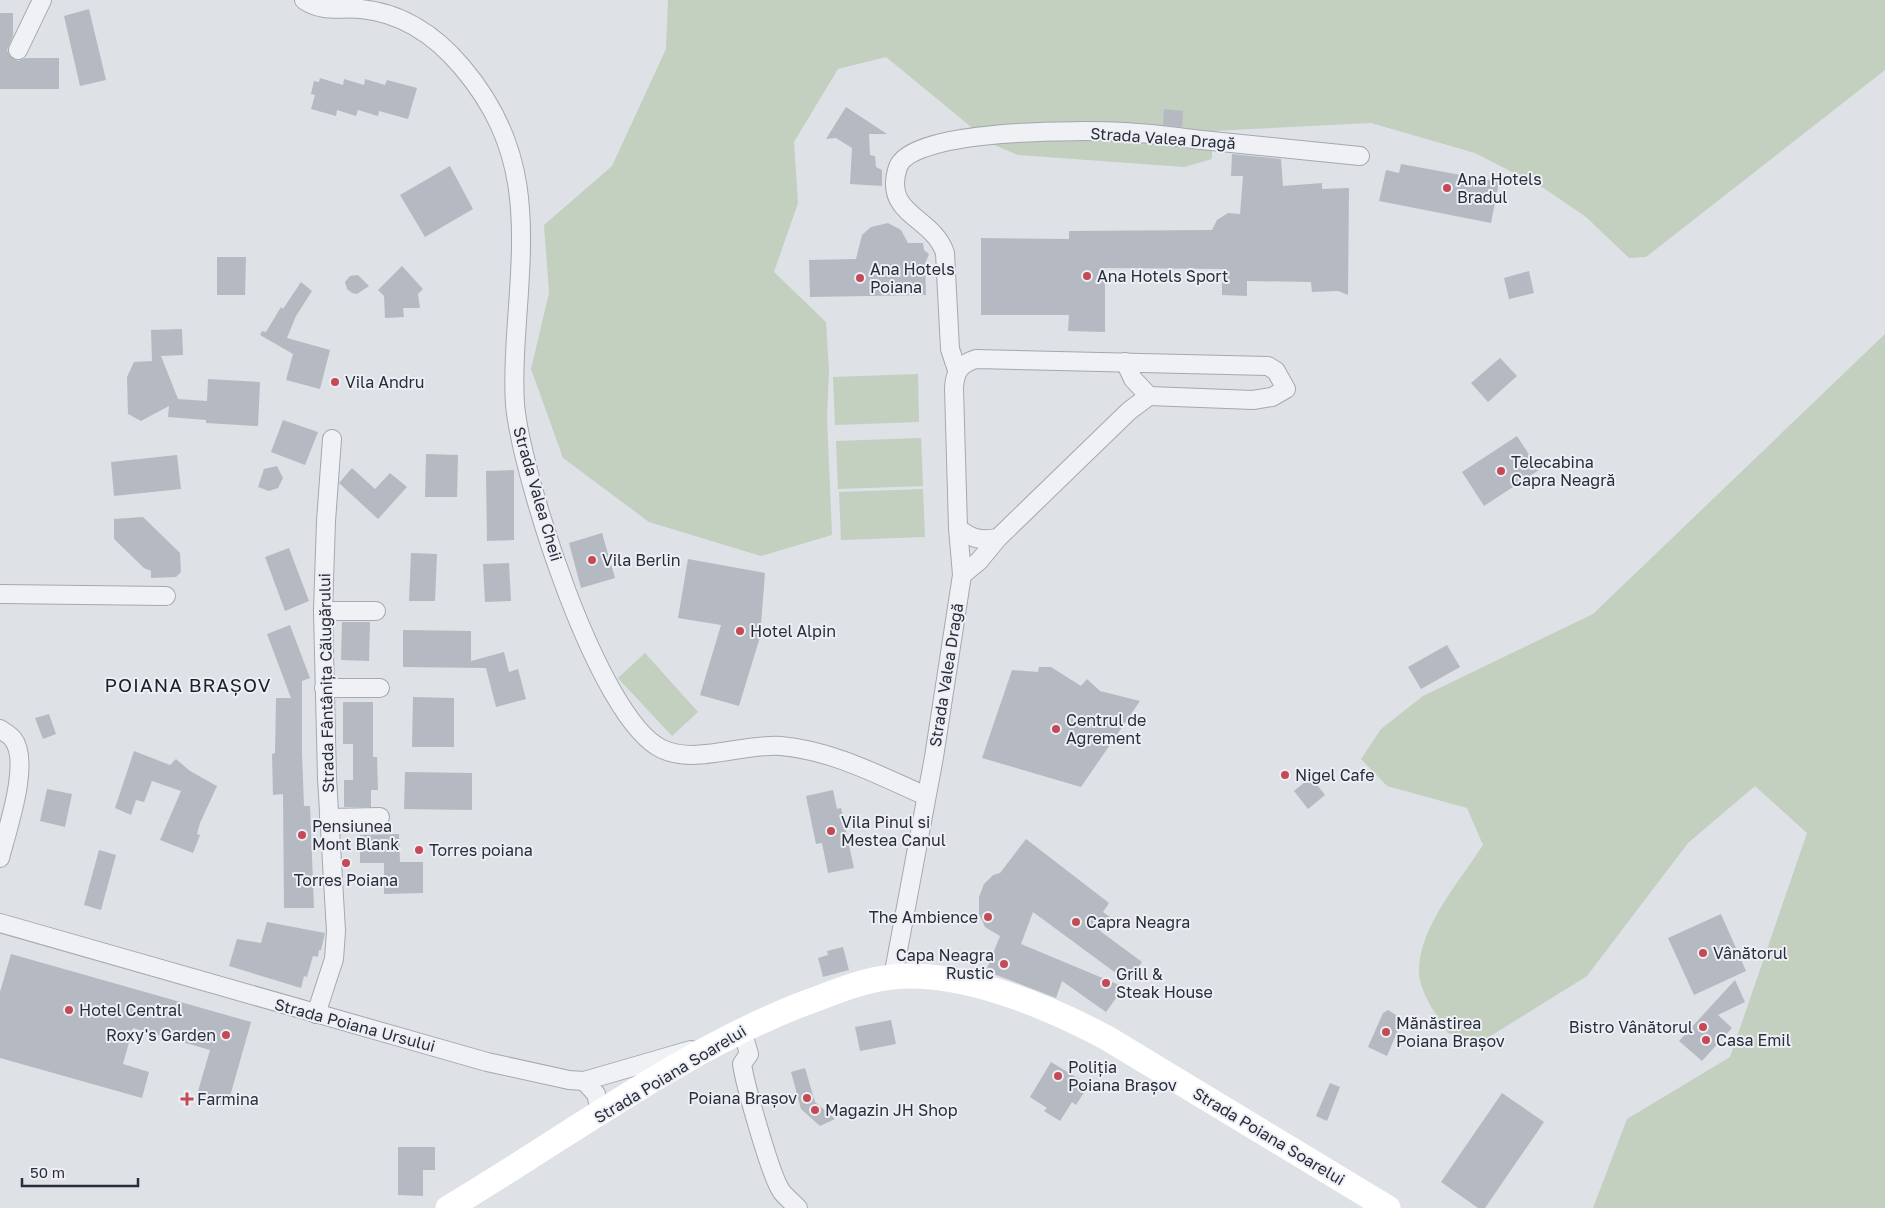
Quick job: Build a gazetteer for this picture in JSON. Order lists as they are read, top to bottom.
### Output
{
  "streets": {
    "street": [
      "Strada Valea Dragă",
      "Strada Valea Cheii",
      "Strada Fântânița Călugărului",
      "Strada Poiana Ursului",
      "Strada Poiana Soarelui"
    ]
  },
  "crossings": [
    ["Strada Valea Dragă", "Strada Valea Cheii"],
    ["Strada Valea Dragă", "Strada Poiana Soarelui"],
    ["Strada Fântânița Călugărului", "Strada Poiana Ursului"],
    ["Strada Poiana Ursului", "Strada Poiana Soarelui"]
  ],
  "districts": ["POIANA BRAȘOV"],
  "places": {
    "other": [
      "Ana Hotels Bradul",
      "Ana Hotels Sport",
      "Ana Hotels Poiana",
      "Vila Andru",
      "Telecabina Capra Neagră",
      "Vila Berlin",
      "Hotel Alpin",
      "Centrul de Agrement",
      "Nigel Cafe",
      "Vila Pinul si Mestea Canul",
      "Pensiunea Mont Blank",
      "Torres poiana",
      "Torres Poiana",
      "The Ambience",
      "Capra Neagra",
      "Vânătorul",
      "Capa Neagra Rustic",
      "Grill & Steak House",
      "Hotel Central",
      "Bistro Vânătorul",
      "Mănăstirea Poiana Brașov",
      "Roxy's Garden",
      "Casa Emil",
      "Poliția Poiana Brașov",
      "Poiana Brașov",
      "Magazin JH Shop"
    ],
    "health": ["Farmina"]
  },
  "scale_bar": "50 m"
}
